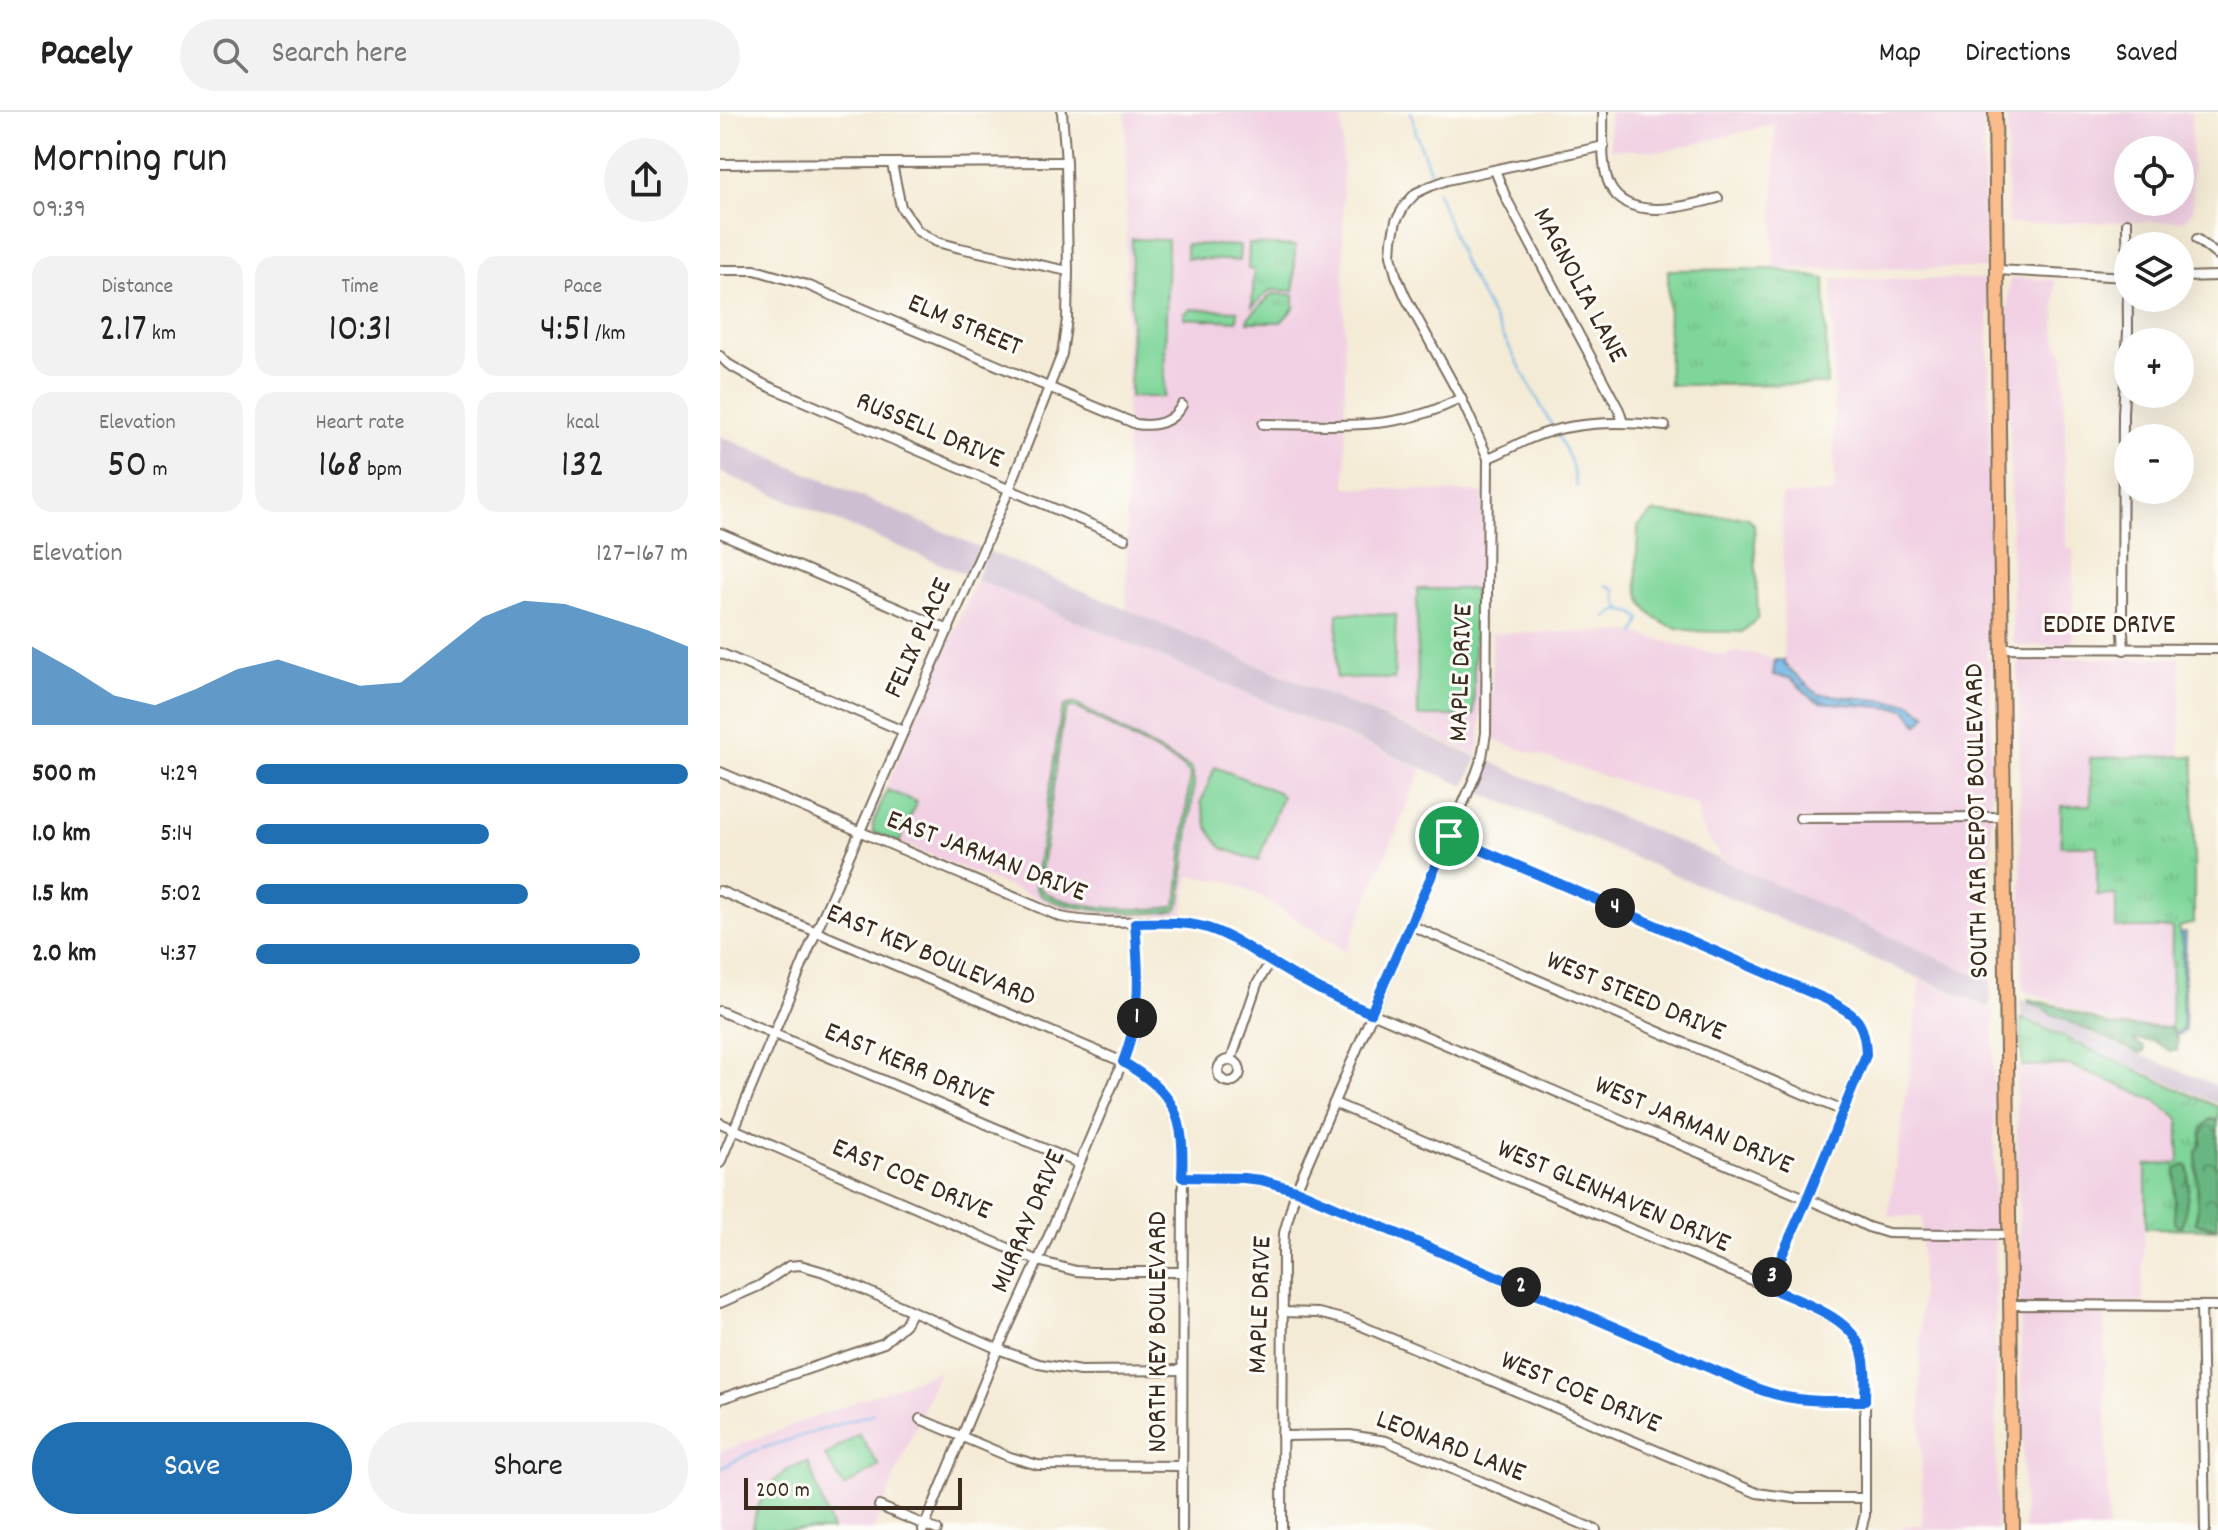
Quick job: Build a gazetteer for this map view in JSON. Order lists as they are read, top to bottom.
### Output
{
  "streets": {
    "main road": ["SOUTH AIR DEPOT BOULEVARD"],
    "street": [
      "MAGNOLIA LANE",
      "ELM STREET",
      "RUSSELL DRIVE",
      "EDDIE DRIVE",
      "FELIX PLACE",
      "MAPLE DRIVE",
      "EAST JARMAN DRIVE",
      "EAST KEY BOULEVARD",
      "WEST STEED DRIVE",
      "EAST KERR DRIVE",
      "WEST JARMAN DRIVE",
      "EAST COE DRIVE",
      "WEST GLENHAVEN DRIVE",
      "MURRAY DRIVE",
      "NORTH KEY BOULEVARD",
      "WEST COE DRIVE",
      "LEONARD LANE"
    ]
  },
  "crossings": [
    ["MAGNOLIA LANE", "MAPLE DRIVE"],
    ["ELM STREET", "FELIX PLACE"],
    ["RUSSELL DRIVE", "FELIX PLACE"],
    ["EDDIE DRIVE", "SOUTH AIR DEPOT BOULEVARD"],
    ["FELIX PLACE", "EAST JARMAN DRIVE"],
    ["FELIX PLACE", "EAST KEY BOULEVARD"],
    ["FELIX PLACE", "EAST KERR DRIVE"],
    ["FELIX PLACE", "EAST COE DRIVE"],
    ["MAPLE DRIVE", "EAST JARMAN DRIVE"],
    ["MAPLE DRIVE", "WEST STEED DRIVE"],
    ["MAPLE DRIVE", "WEST JARMAN DRIVE"],
    ["MAPLE DRIVE", "WEST GLENHAVEN DRIVE"],
    ["MAPLE DRIVE", "WEST COE DRIVE"],
    ["MAPLE DRIVE", "LEONARD LANE"],
    ["SOUTH AIR DEPOT BOULEVARD", "WEST JARMAN DRIVE"],
    ["EAST JARMAN DRIVE", "WEST JARMAN DRIVE"],
    ["EAST JARMAN DRIVE", "MURRAY DRIVE"],
    ["EAST KEY BOULEVARD", "MURRAY DRIVE"],
    ["EAST KEY BOULEVARD", "NORTH KEY BOULEVARD"],
    ["EAST KERR DRIVE", "MURRAY DRIVE"],
    ["EAST COE DRIVE", "MURRAY DRIVE"],
    ["EAST COE DRIVE", "NORTH KEY BOULEVARD"],
    ["MURRAY DRIVE", "NORTH KEY BOULEVARD"]
  ],
  "scale_bar": "200 m",
  "page": {
    "header": "Pacely",
    "search": "Search here",
    "nav": ["Map", "Directions", "Saved"],
    "heading": ["Morning run", "09:39"],
    "map_buttons": ["+", "−"],
    "stats": [
      ["Distance", "2.17 km"],
      ["Time", "10:31"],
      ["Pace", "4:51 /km"],
      ["Elevation", "50 m"],
      ["Heart rate", "168 bpm"],
      ["kcal", "132"]
    ],
    "chart": ["Elevation", "127–167 m"],
    "list": [
      {
        "name": "500 m",
        "note": "4:29"
      },
      {
        "name": "1.0 km",
        "note": "5:14"
      },
      {
        "name": "1.5 km",
        "note": "5:02"
      },
      {
        "name": "2.0 km",
        "note": "4:37"
      }
    ],
    "pins": [
      "4",
      "1",
      "3",
      "2"
    ],
    "buttons": ["Save", "Share"],
    "scale": "200 m"
  }
}
